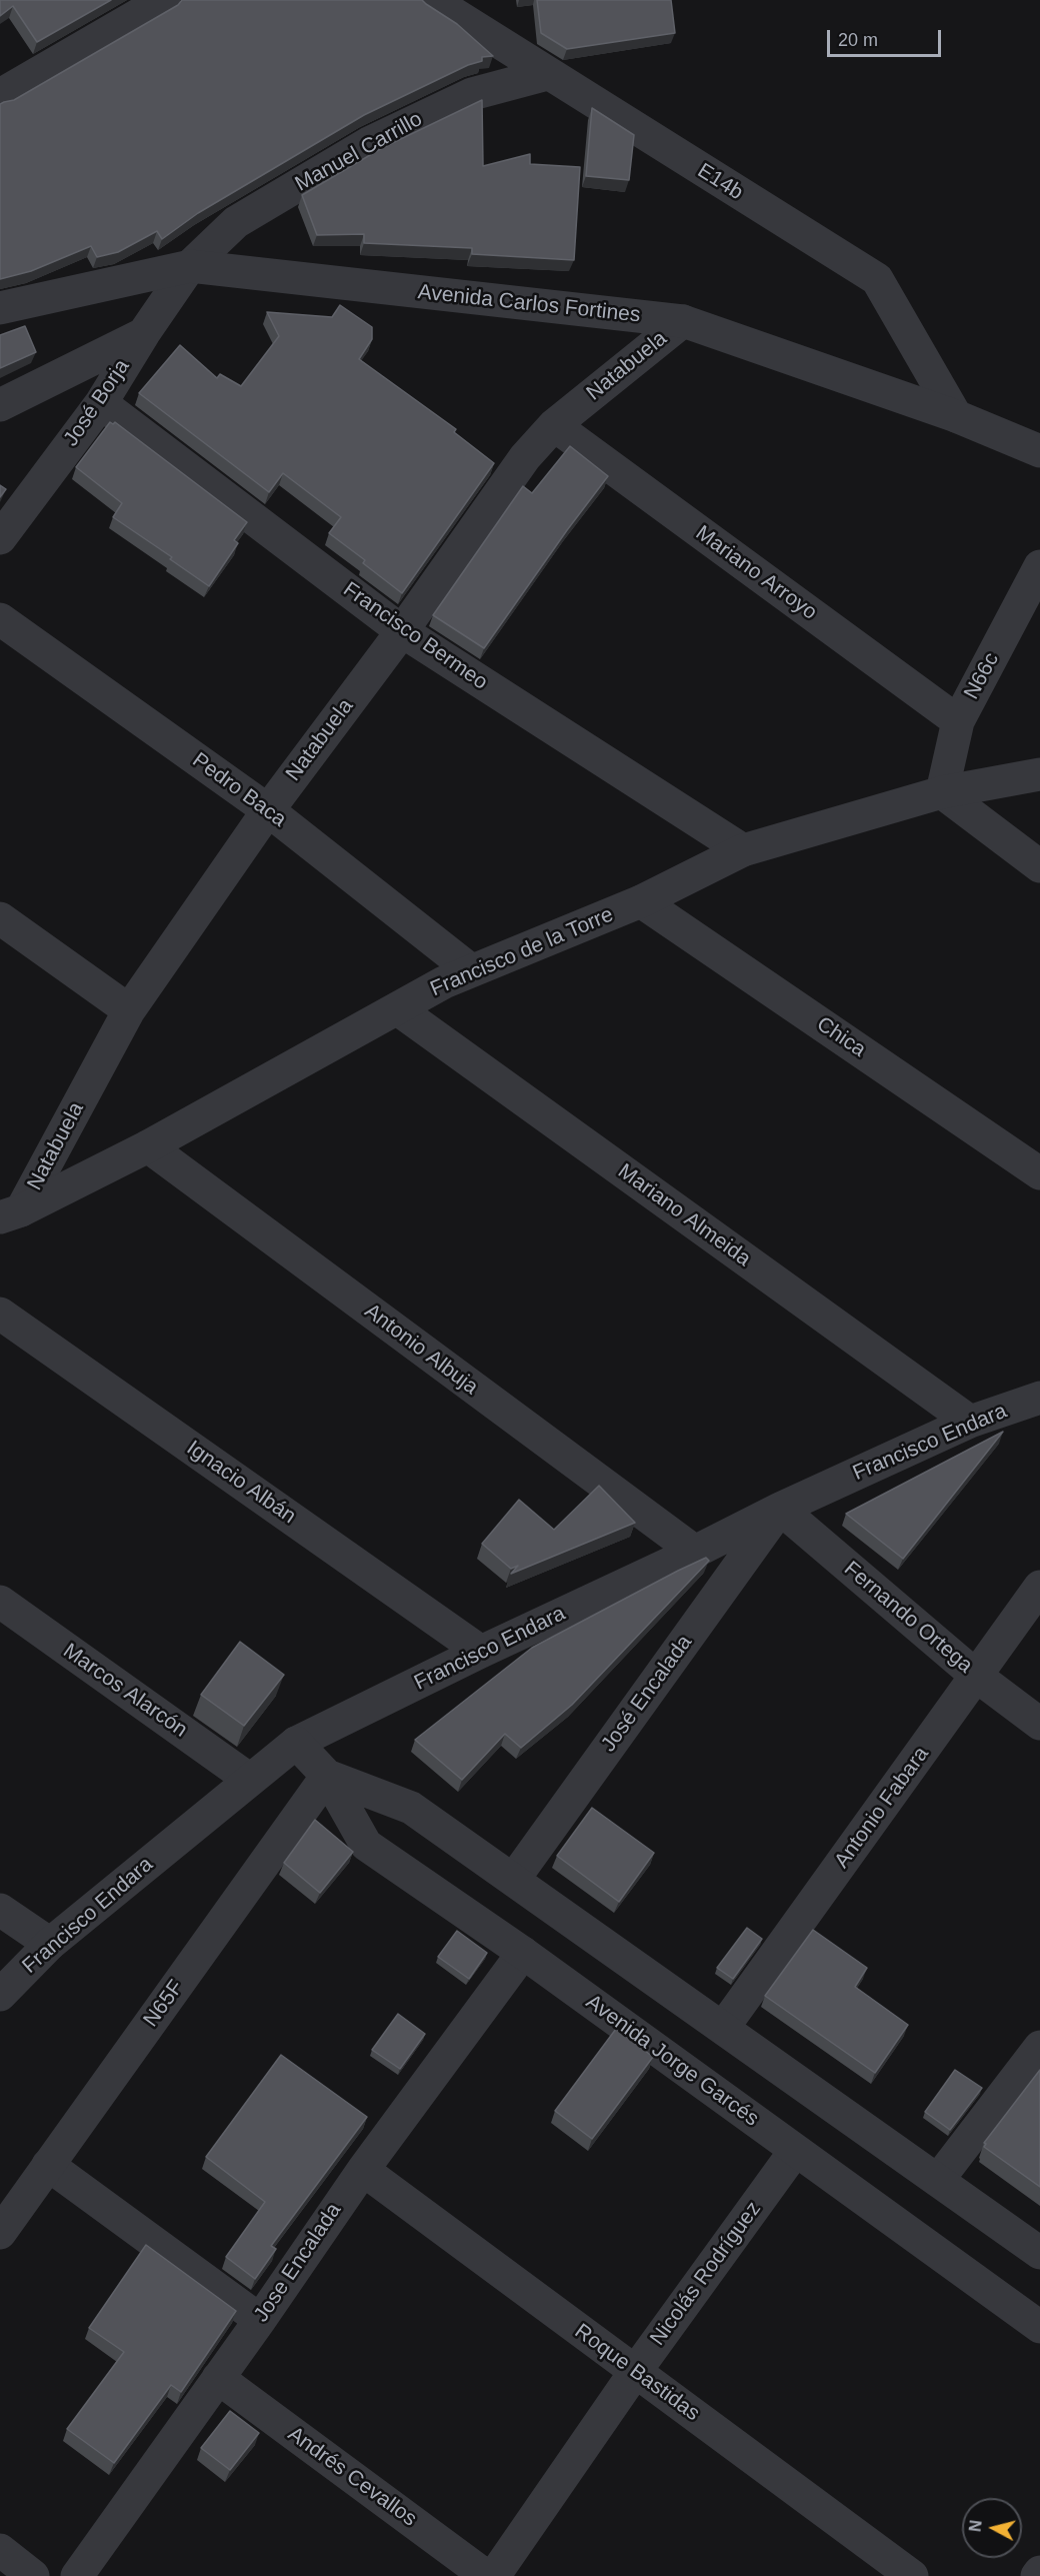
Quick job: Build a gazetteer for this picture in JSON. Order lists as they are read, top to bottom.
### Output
{
  "streets": {
    "street": [
      "Manuel Carrillo",
      "E14b",
      "Avenida Carlos Fortines",
      "Natabuela",
      "José Borja",
      "Mariano Arroyo",
      "Francisco Bermeo",
      "N66c",
      "Pedro Baca",
      "Francisco de la Torre",
      "Chica",
      "Mariano Almeida",
      "Antonio Albuja",
      "Francisco Endara",
      "Ignacio Albán",
      "Fernando Ortega",
      "Marcos Alarcón",
      "José Encalada",
      "Antonio Fabara",
      "N65F",
      "Avenida Jorge Garcés",
      "Jose Encalada",
      "Nicolás Rodríguez",
      "Roque Bastidas",
      "Andrés Cevallos"
    ]
  },
  "crossings": [
    ["Manuel Carrillo", "E14b"],
    ["Manuel Carrillo", "Avenida Carlos Fortines"],
    ["Manuel Carrillo", "José Borja"],
    ["E14b", "Avenida Carlos Fortines"],
    ["Avenida Carlos Fortines", "Natabuela"],
    ["Avenida Carlos Fortines", "José Borja"],
    ["Natabuela", "Mariano Arroyo"],
    ["Natabuela", "Francisco Bermeo"],
    ["Natabuela", "Pedro Baca"],
    ["Natabuela", "Francisco de la Torre"],
    ["José Borja", "Francisco Bermeo"],
    ["Mariano Arroyo", "N66c"],
    ["Francisco Bermeo", "Francisco de la Torre"],
    ["N66c", "Francisco de la Torre"],
    ["Pedro Baca", "Francisco de la Torre"],
    ["Francisco de la Torre", "Chica"],
    ["Francisco de la Torre", "Mariano Almeida"],
    ["Francisco de la Torre", "Antonio Albuja"],
    ["Mariano Almeida", "Francisco Endara"],
    ["Antonio Albuja", "Francisco Endara"],
    ["Francisco Endara", "Ignacio Albán"],
    ["Francisco Endara", "Fernando Ortega"],
    ["Francisco Endara", "Marcos Alarcón"],
    ["Francisco Endara", "José Encalada"],
    ["Francisco Endara", "Avenida Jorge Garcés"],
    ["Fernando Ortega", "José Encalada"],
    ["Fernando Ortega", "Antonio Fabara"],
    ["José Encalada", "Avenida Jorge Garcés"],
    ["Antonio Fabara", "Avenida Jorge Garcés"],
    ["N65F", "Avenida Jorge Garcés"],
    ["Avenida Jorge Garcés", "Jose Encalada"],
    ["Avenida Jorge Garcés", "Nicolás Rodríguez"],
    ["Jose Encalada", "Roque Bastidas"],
    ["Jose Encalada", "Andrés Cevallos"],
    ["Nicolás Rodríguez", "Roque Bastidas"]
  ],
  "scale_bar": "20 m",
  "north": "left"
}
